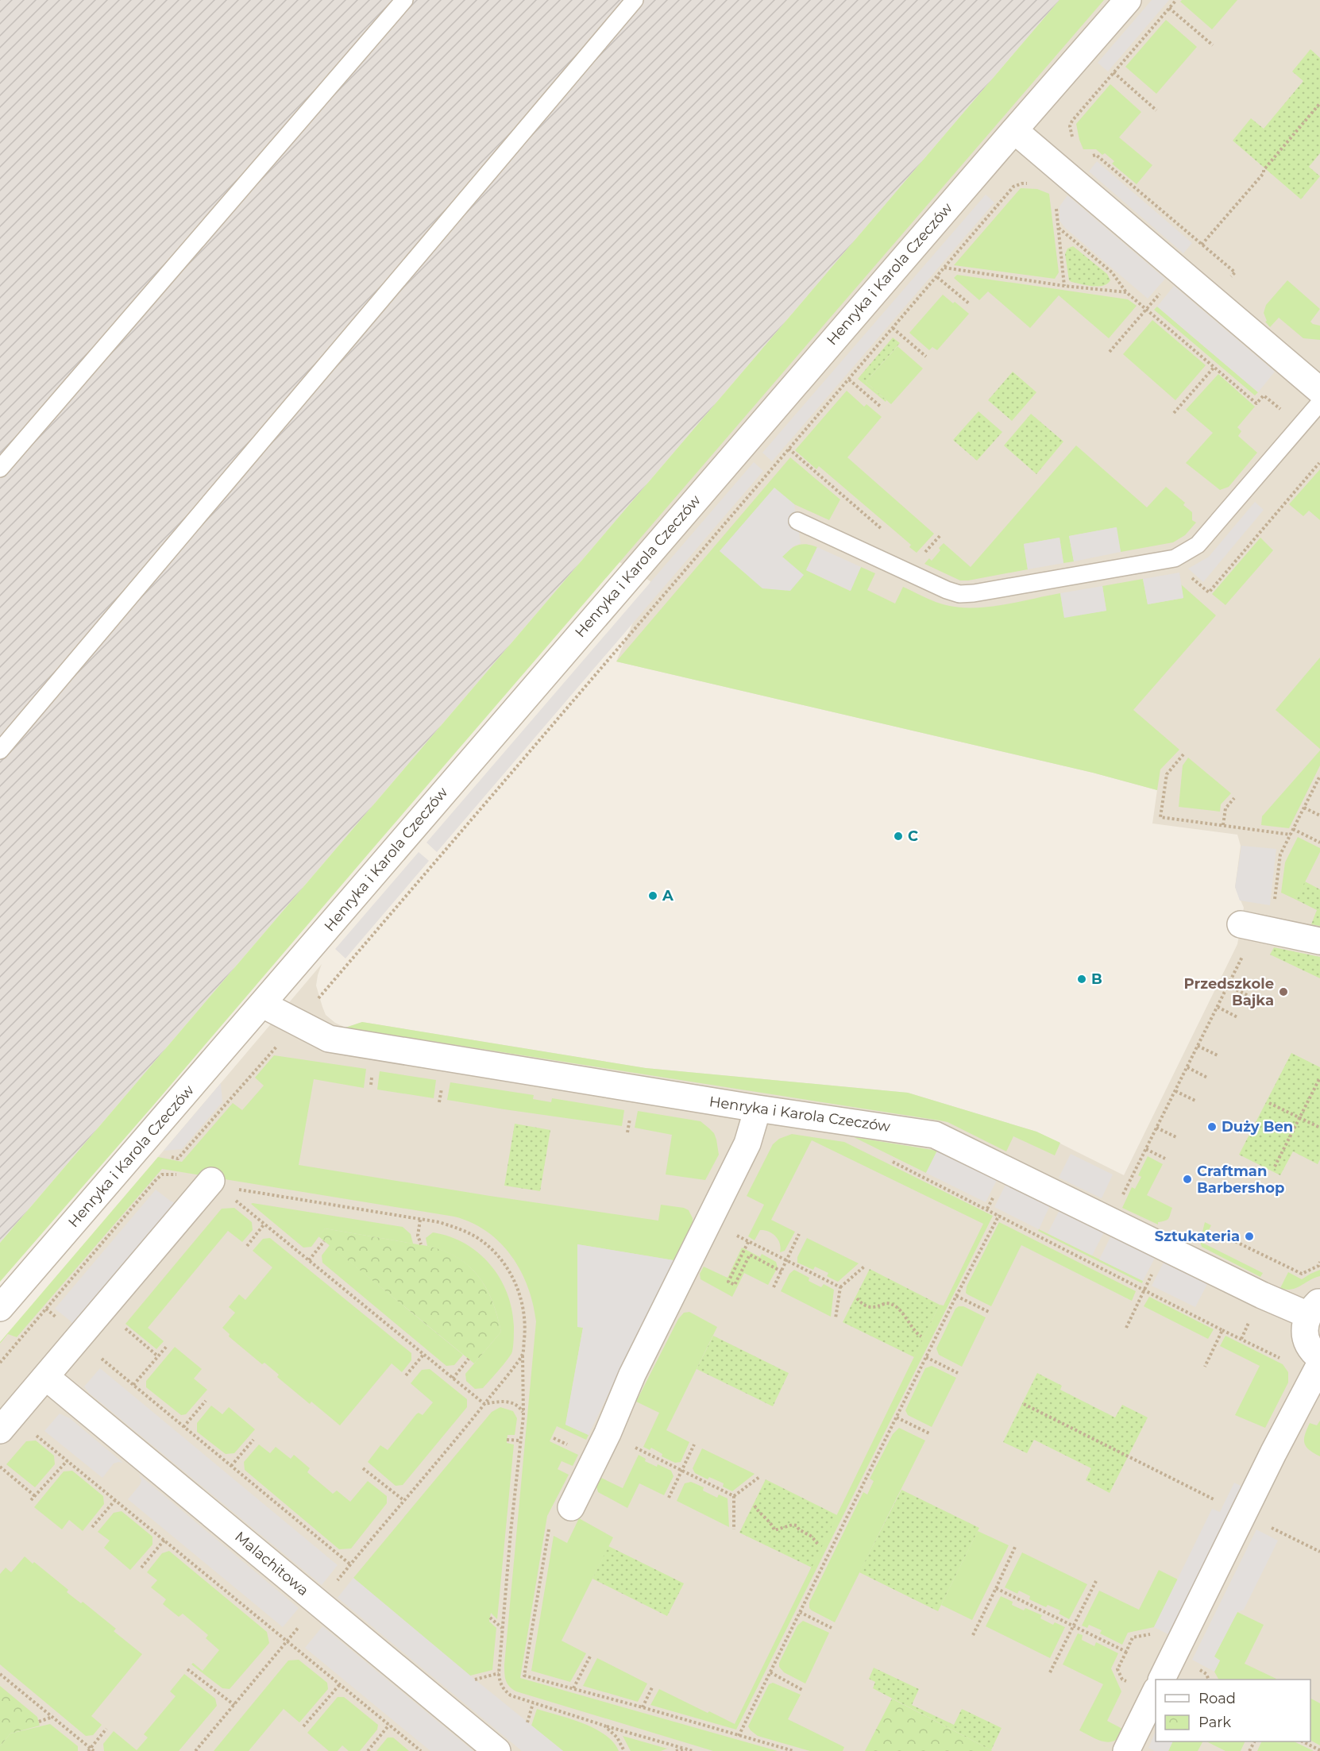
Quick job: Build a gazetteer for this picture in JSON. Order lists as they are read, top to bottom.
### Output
{
  "streets": {
    "street": ["Henryka i Karola Czeczów", "Malachitowa"]
  },
  "places": [
    "C",
    "A",
    "B",
    "Przedszkole Bajka",
    "Duży Ben",
    "Craftman Barbershop",
    "Sztukateria"
  ],
  "legend": ["Road", "Park"]
}
